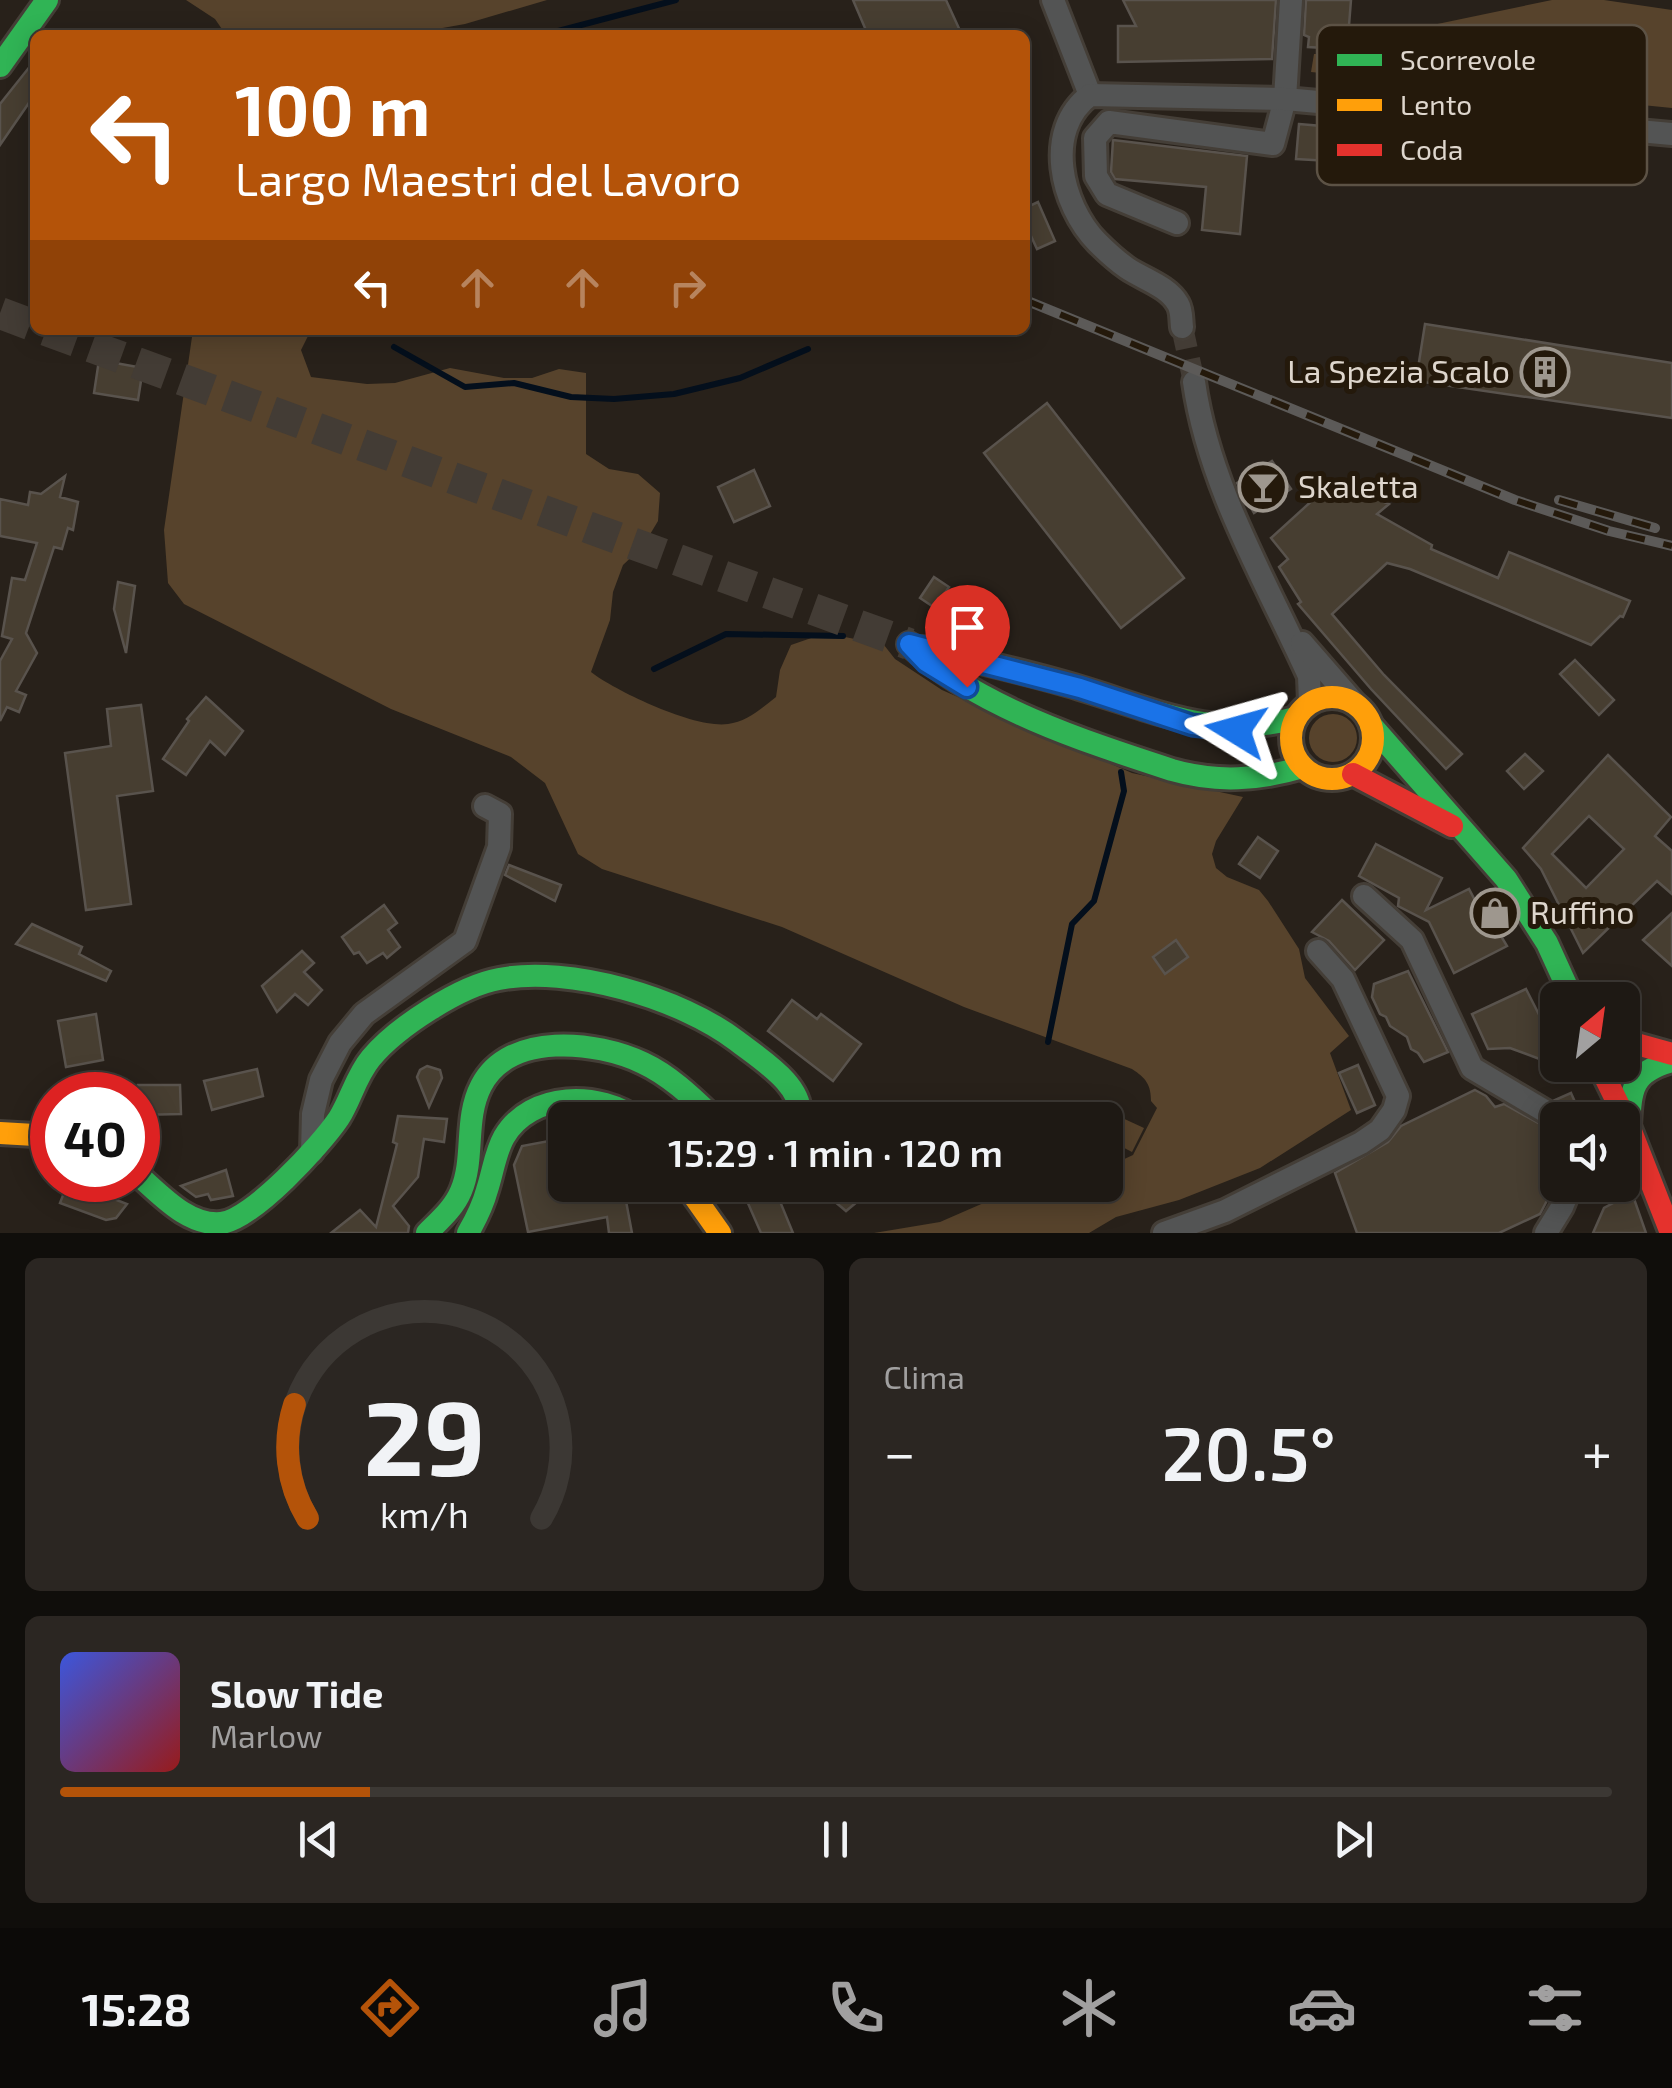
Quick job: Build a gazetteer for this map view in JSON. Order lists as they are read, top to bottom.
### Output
{
  "places": {
    "building": ["La Spezia Scalo"],
    "bar": ["Skaletta"],
    "shop": ["Ruffino"]
  },
  "legend": ["Scorrevole", "Lento", "Coda"],
  "north": "top right",
  "page": {
    "turn": ["100 m", "Largo Maestri del Lavoro"],
    "limit": "40",
    "trip": "15:29 · 1 min · 120 m",
    "tile": "Clima",
    "heat": ["−", "20.5°", "+"],
    "song": ["Slow Tide", "Marlow"],
    "tabs": "15:28",
    "gauge": ["29", "km/h"]
  }
}
